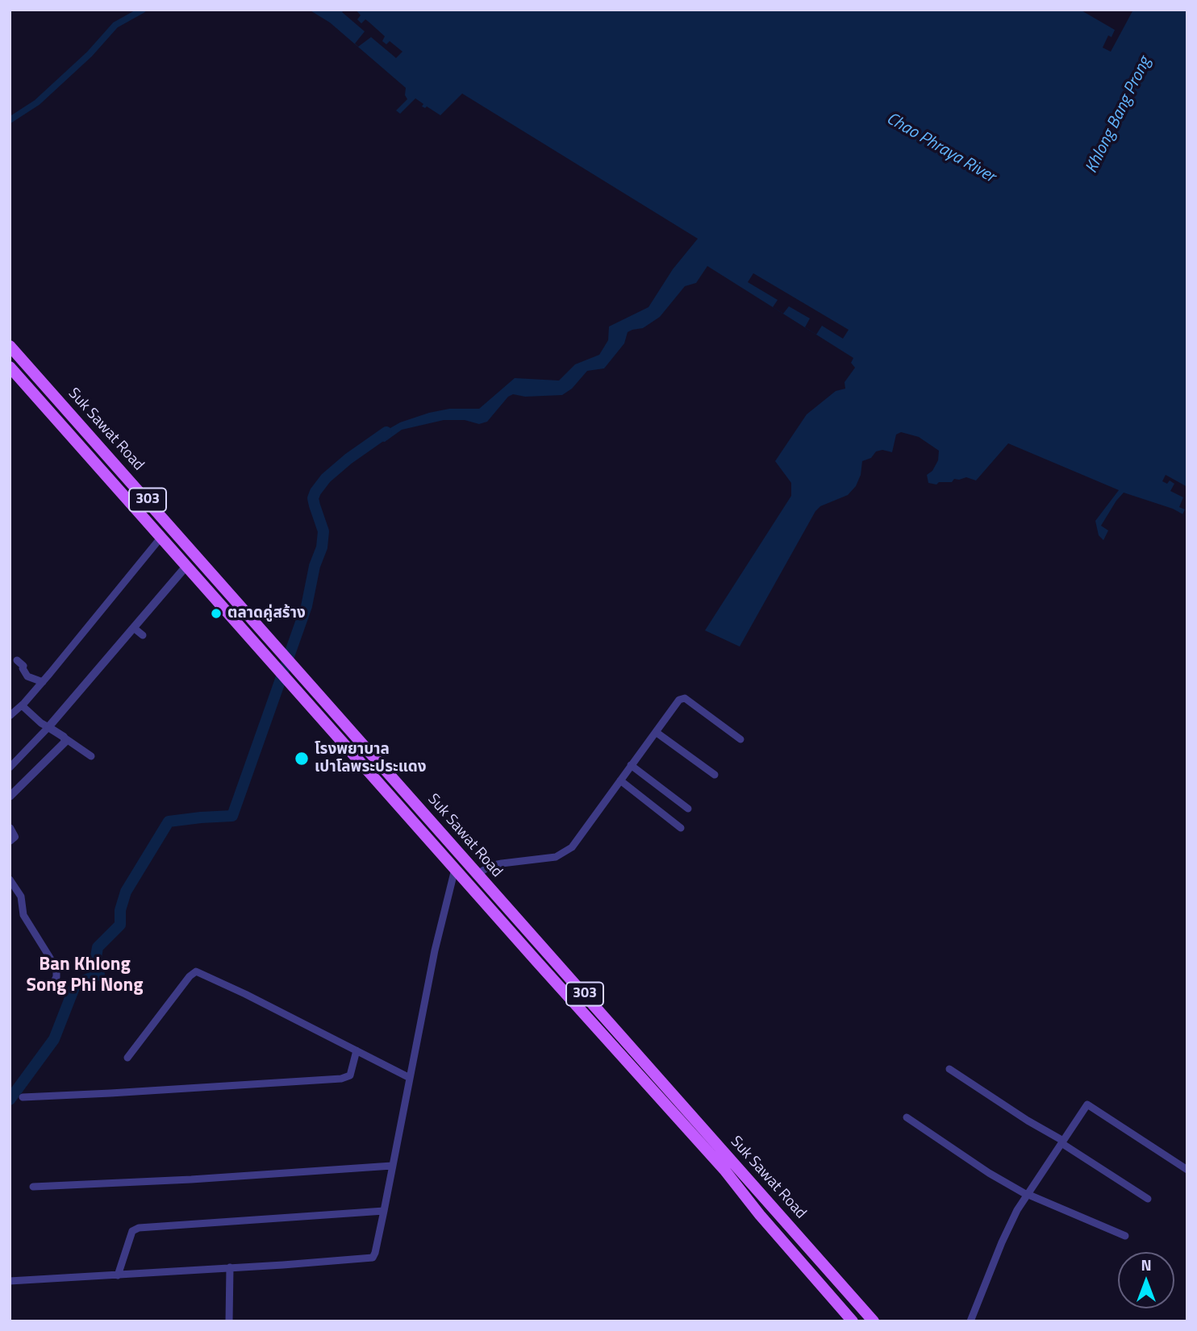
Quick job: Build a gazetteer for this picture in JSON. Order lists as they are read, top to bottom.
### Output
{
  "streets": {
    "main road": ["Suk Sawat Road", "303"]
  },
  "districts": ["Ban Khlong Song Phi Nong"],
  "water": ["Khlong Bang Prong", "Chao Phraya River"],
  "places": ["ตลาดคู่สร้าง", "โรงพยาบาล เปาโลพระประแดง"],
  "north": "top"
}
